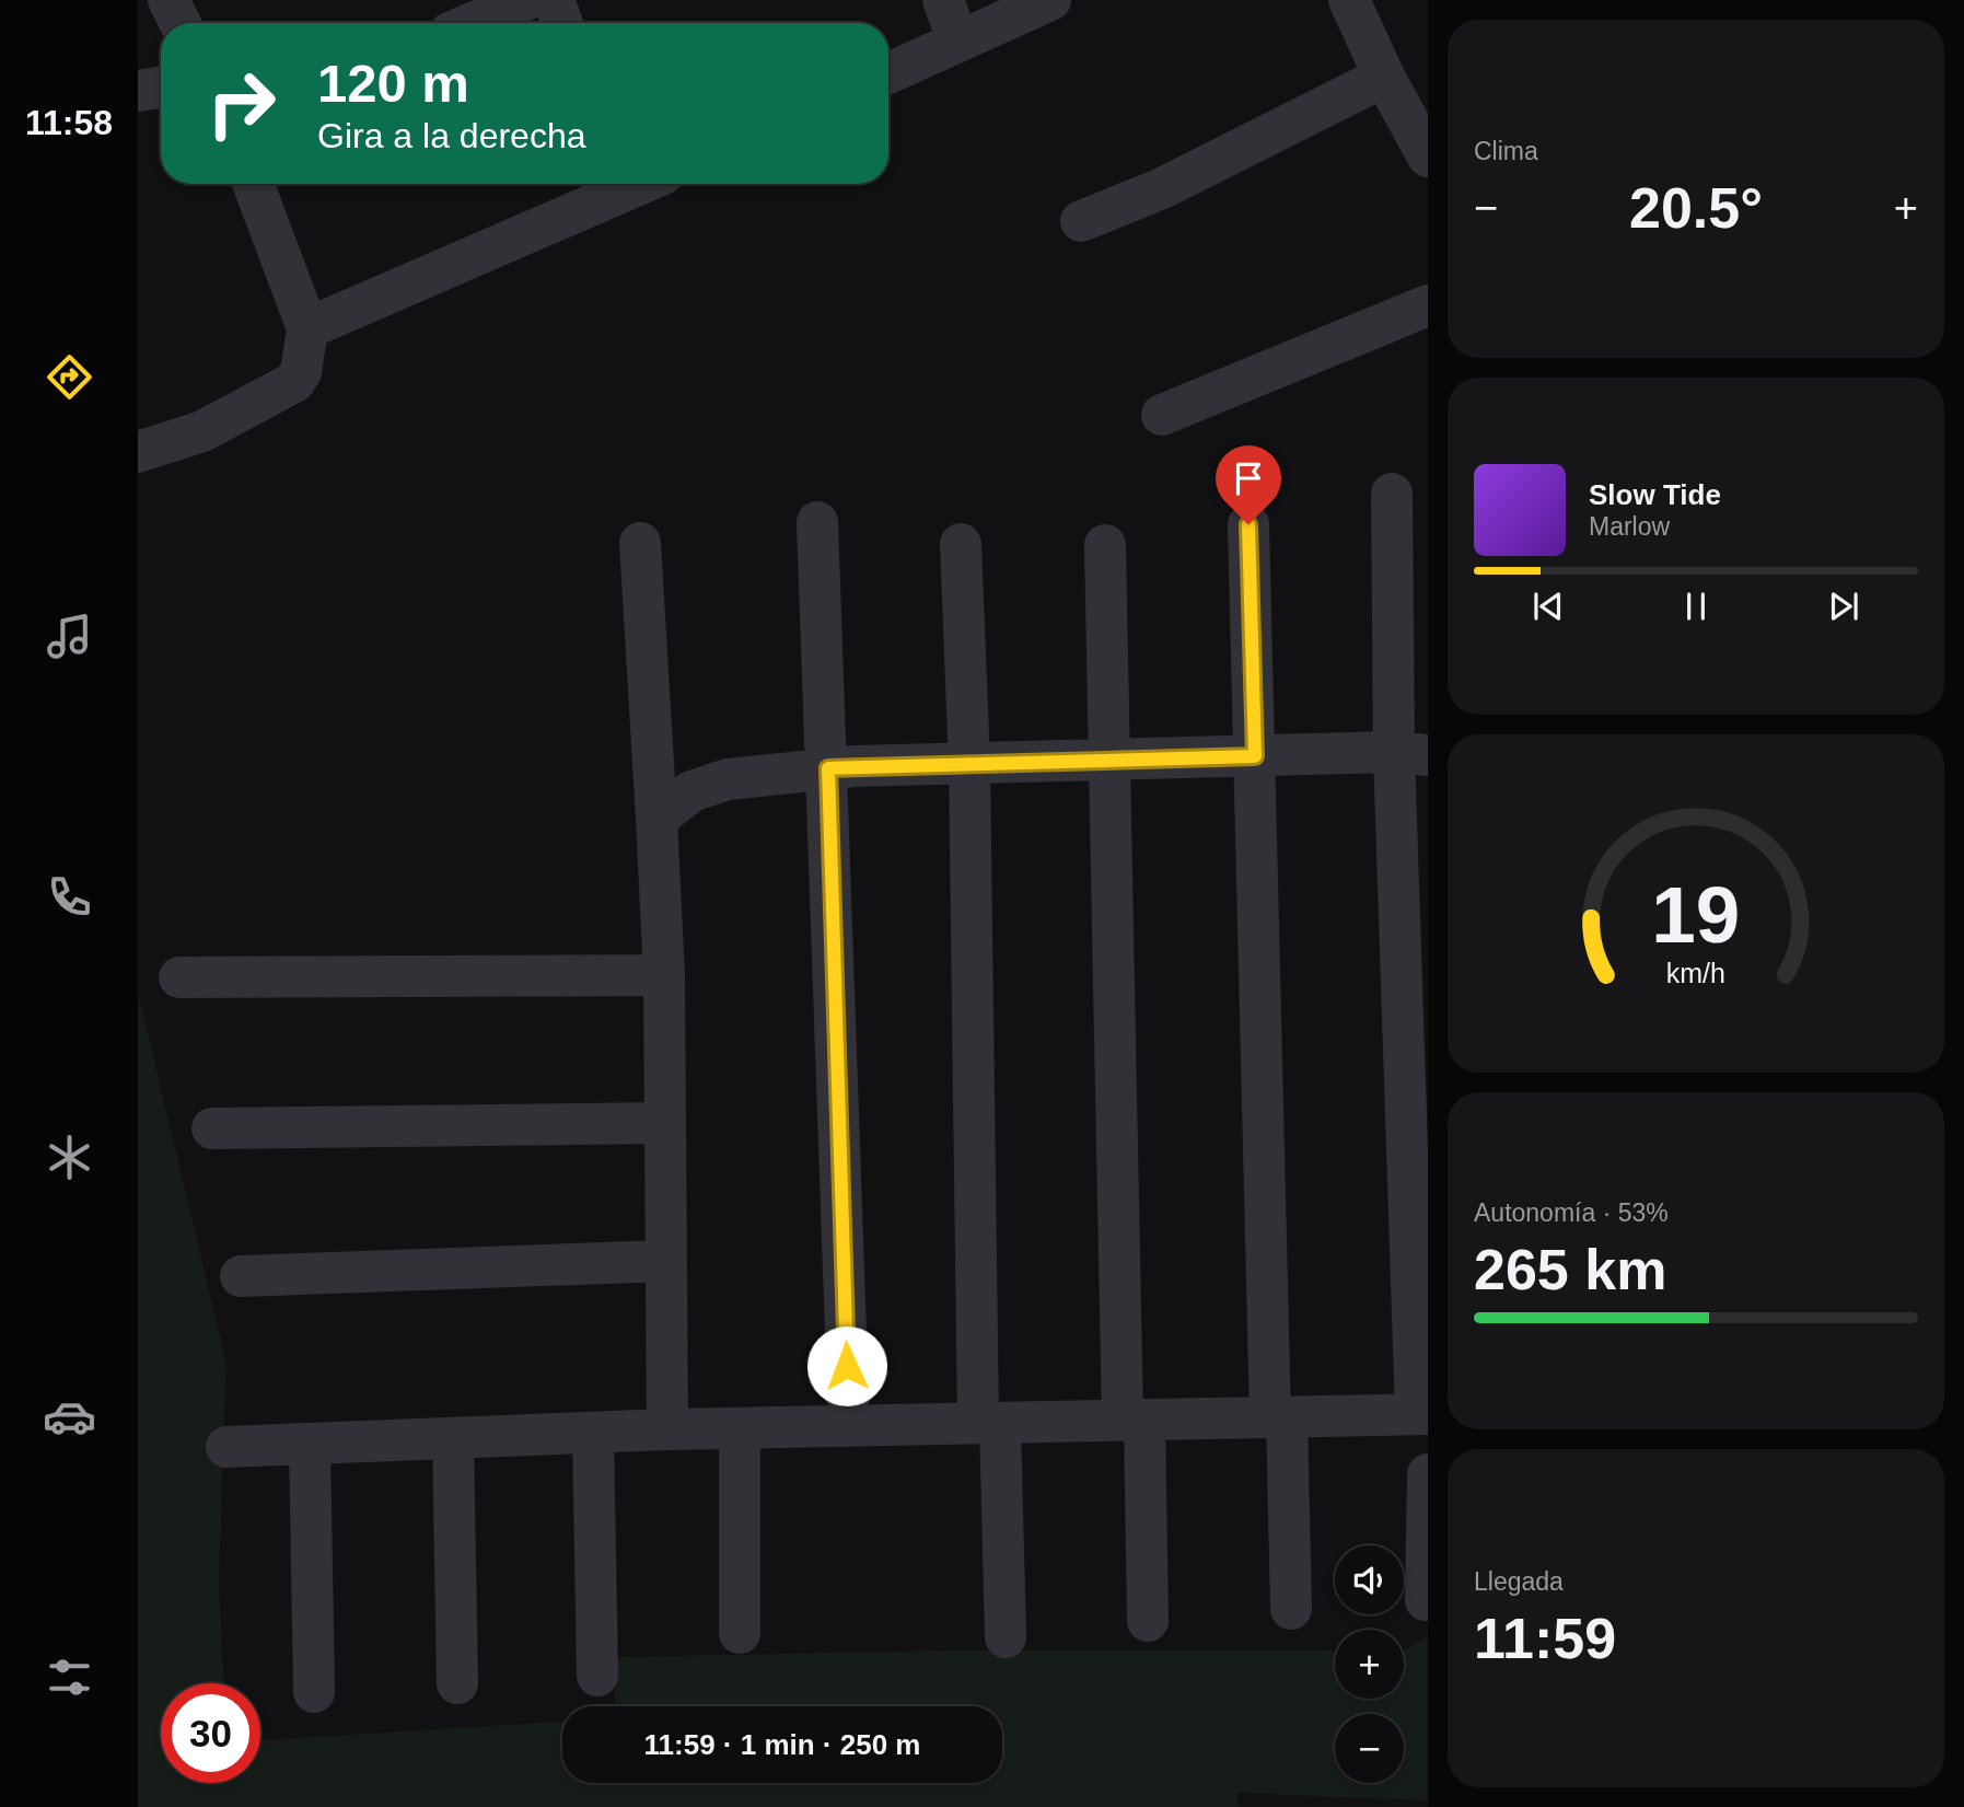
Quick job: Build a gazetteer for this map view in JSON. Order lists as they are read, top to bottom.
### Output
{
  "page": {
    "tabs": "11:58",
    "tile": [
      "Clima",
      ["Autonomía · 53%", "265 km"],
      ["Llegada", "11:59"]
    ],
    "turn": ["120 m", "Gira a la derecha"],
    "heat": ["−", "20.5°", "+"],
    "song": ["Slow Tide", "Marlow"],
    "map_buttons": ["+", "−"],
    "limit": "30",
    "trip": "11:59 · 1 min · 250 m",
    "gauge": ["19", "km/h"]
  }
}
